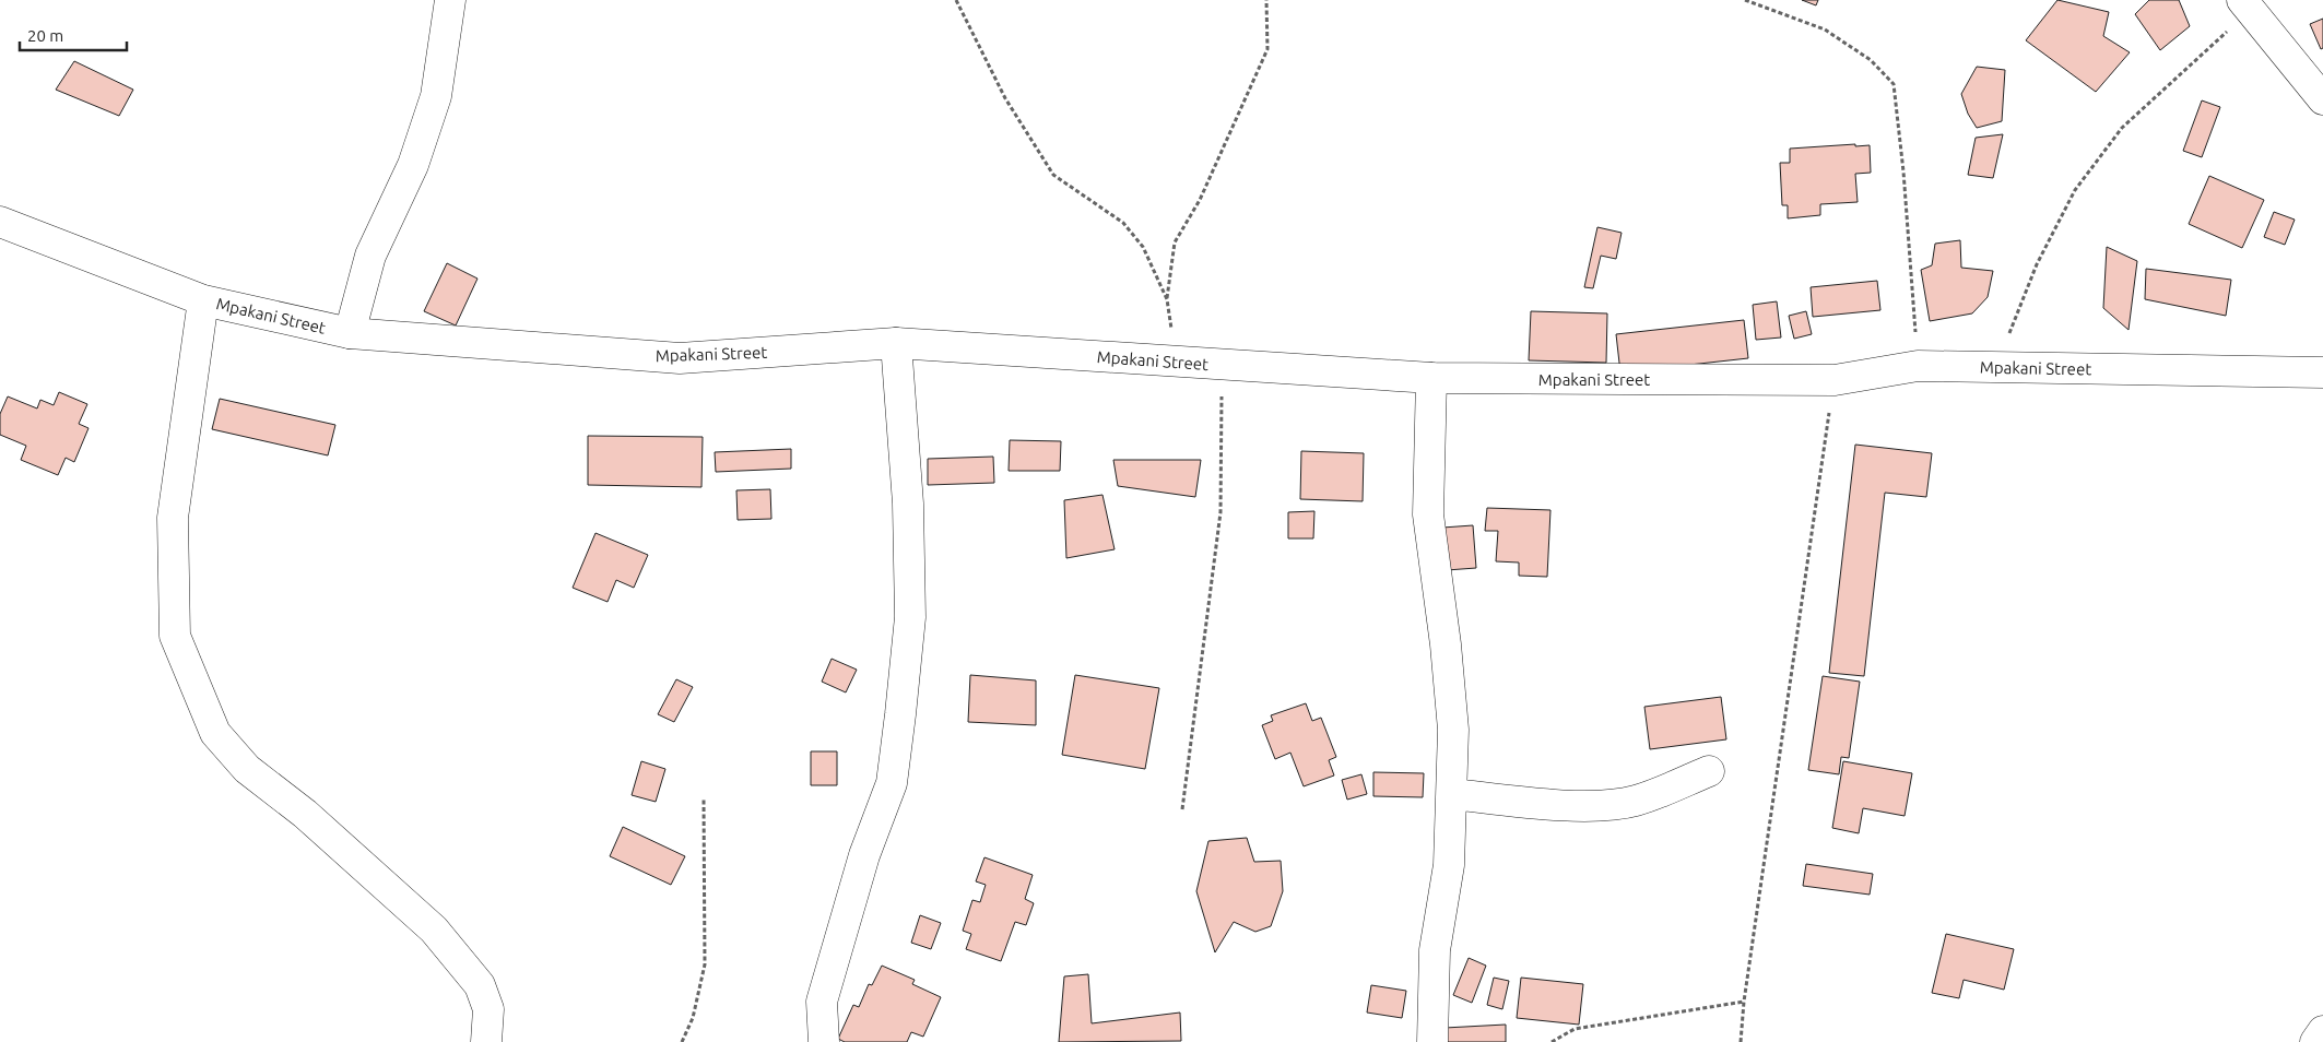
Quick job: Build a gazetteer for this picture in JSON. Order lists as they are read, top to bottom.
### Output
{
  "streets": {
    "street": ["Mpakani Street"]
  },
  "scale_bar": "20 m"
}
